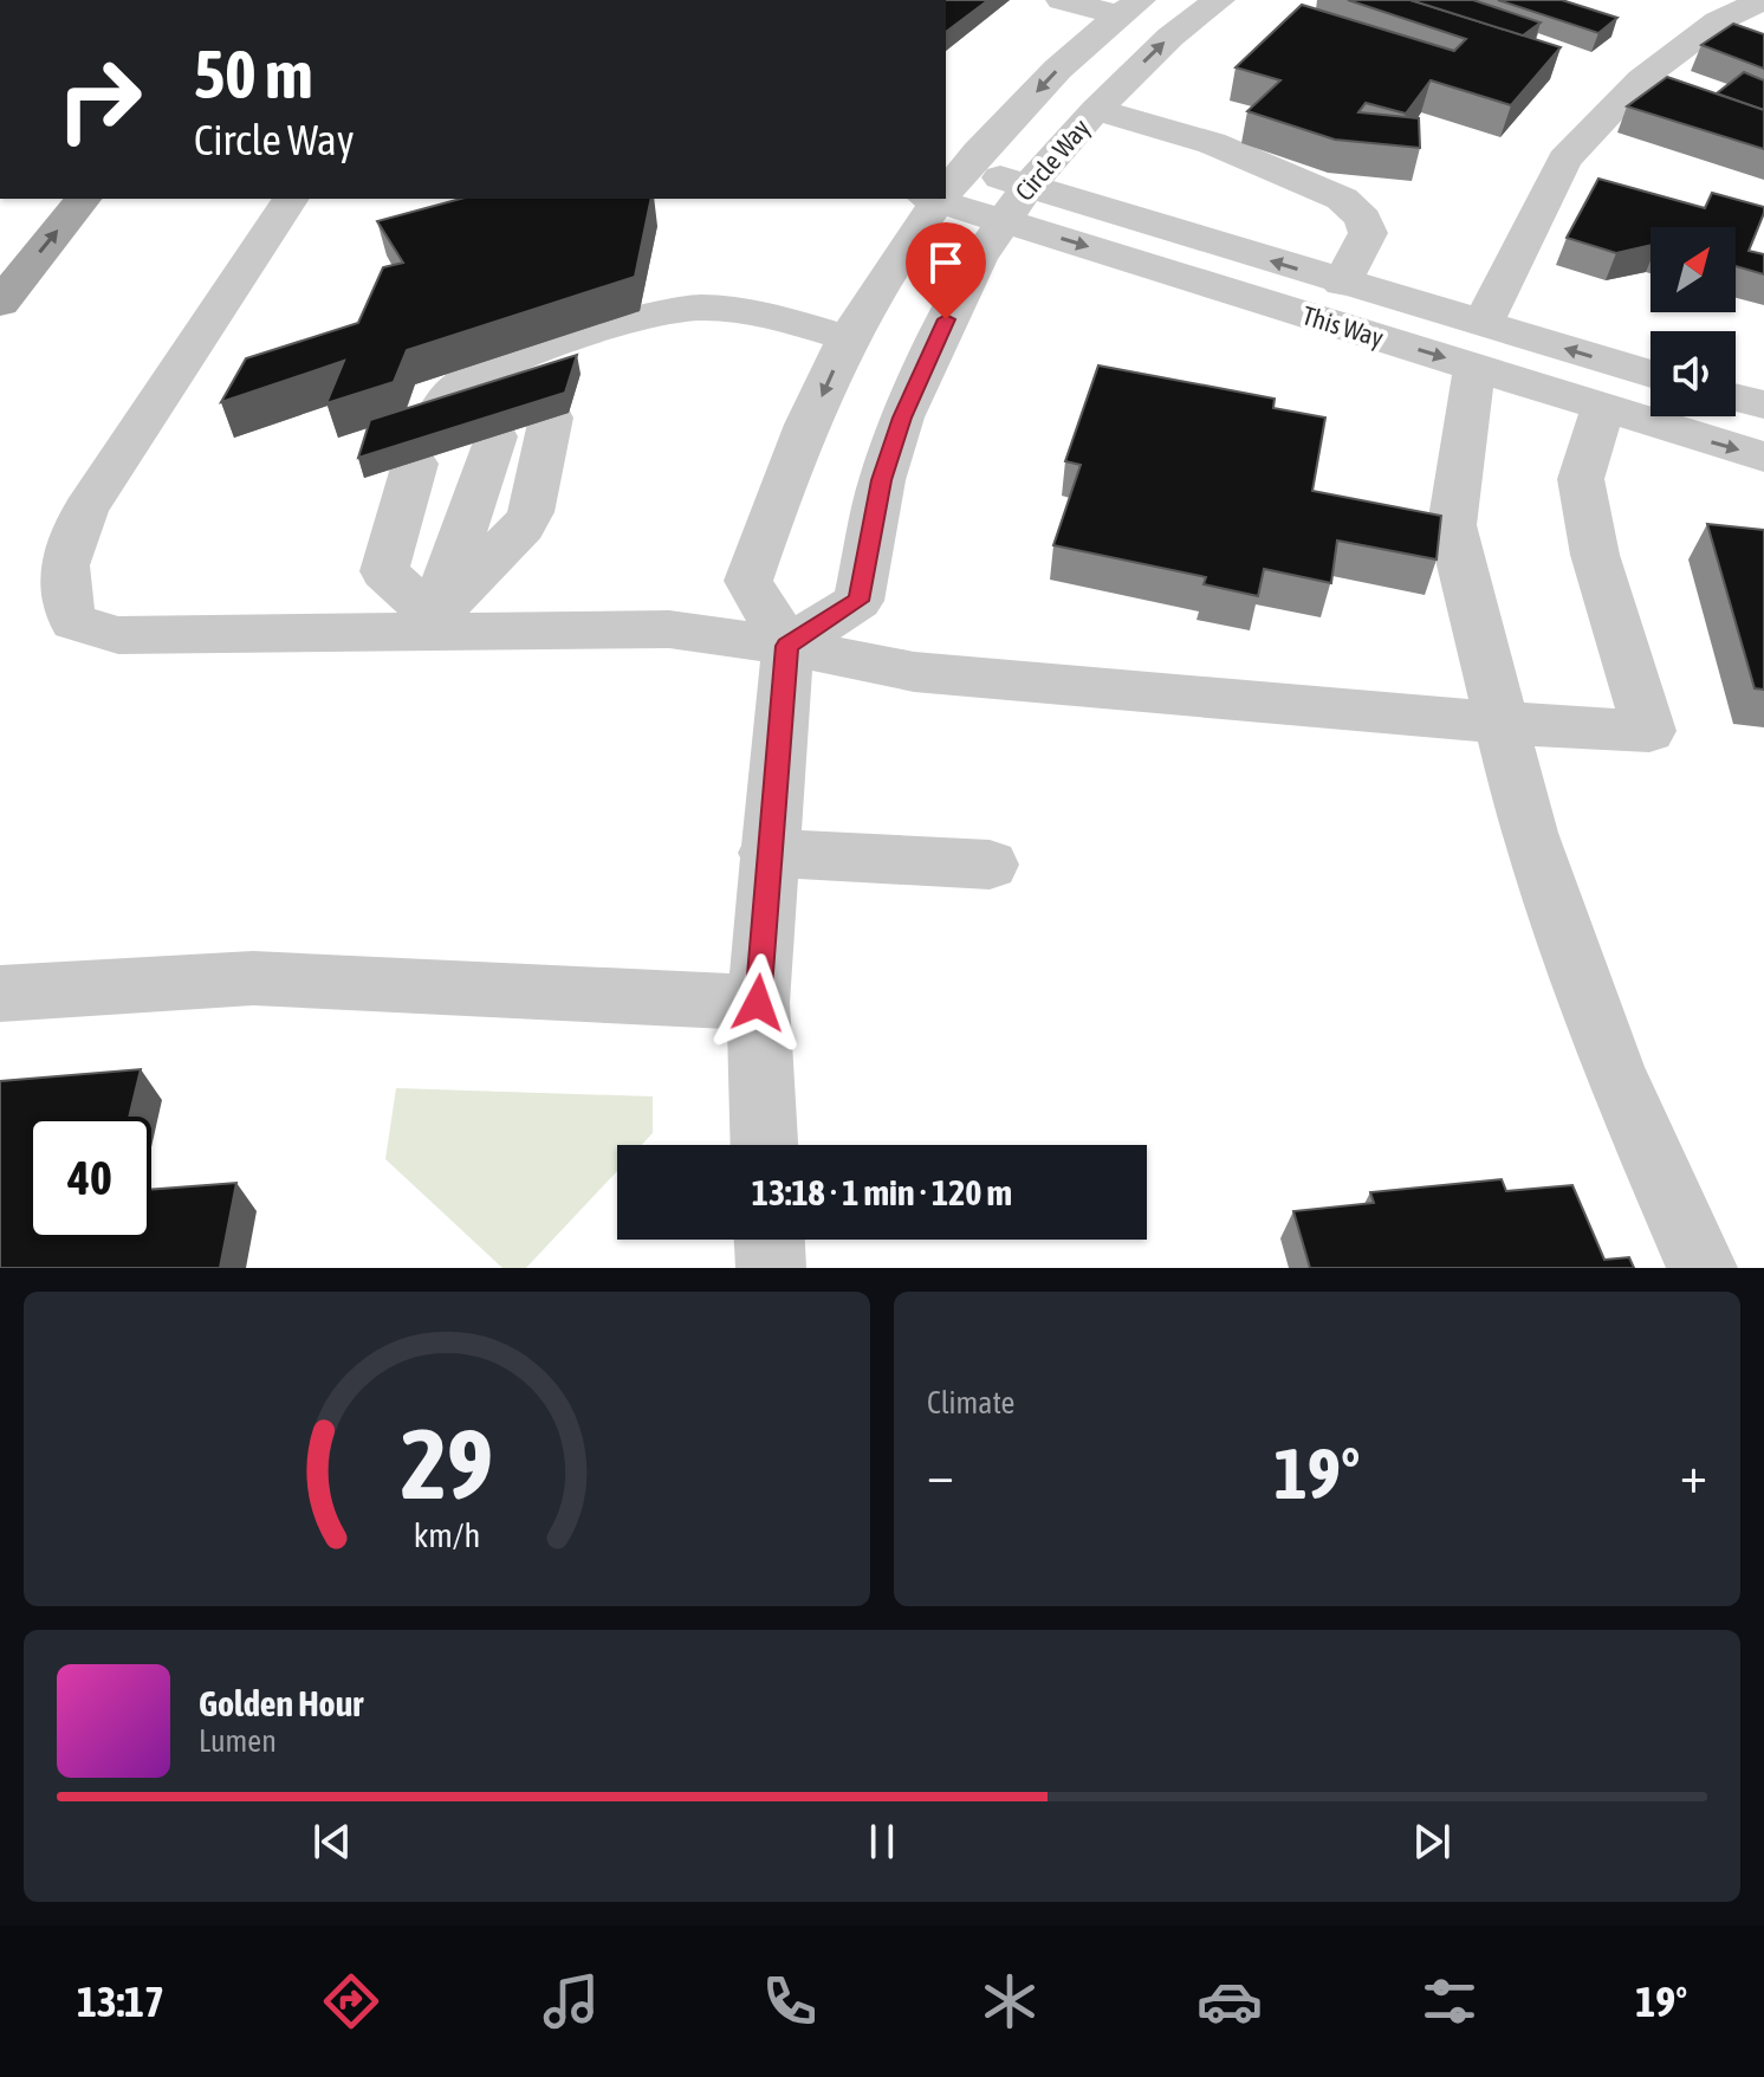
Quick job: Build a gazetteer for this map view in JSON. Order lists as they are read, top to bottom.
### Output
{
  "streets": {
    "street": ["Circle Way", "This Way"]
  },
  "crossings": [
    ["Circle Way", "This Way"]
  ],
  "north": "top right",
  "page": {
    "turn": ["50 m", "Circle Way"],
    "limit": "40",
    "trip": "13:18 · 1 min · 120 m",
    "tile": "Climate",
    "heat": ["−", "19°", "+"],
    "song": ["Golden Hour", "Lumen"],
    "tabs": ["13:17", "19°"],
    "gauge": ["29", "km/h"]
  }
}
